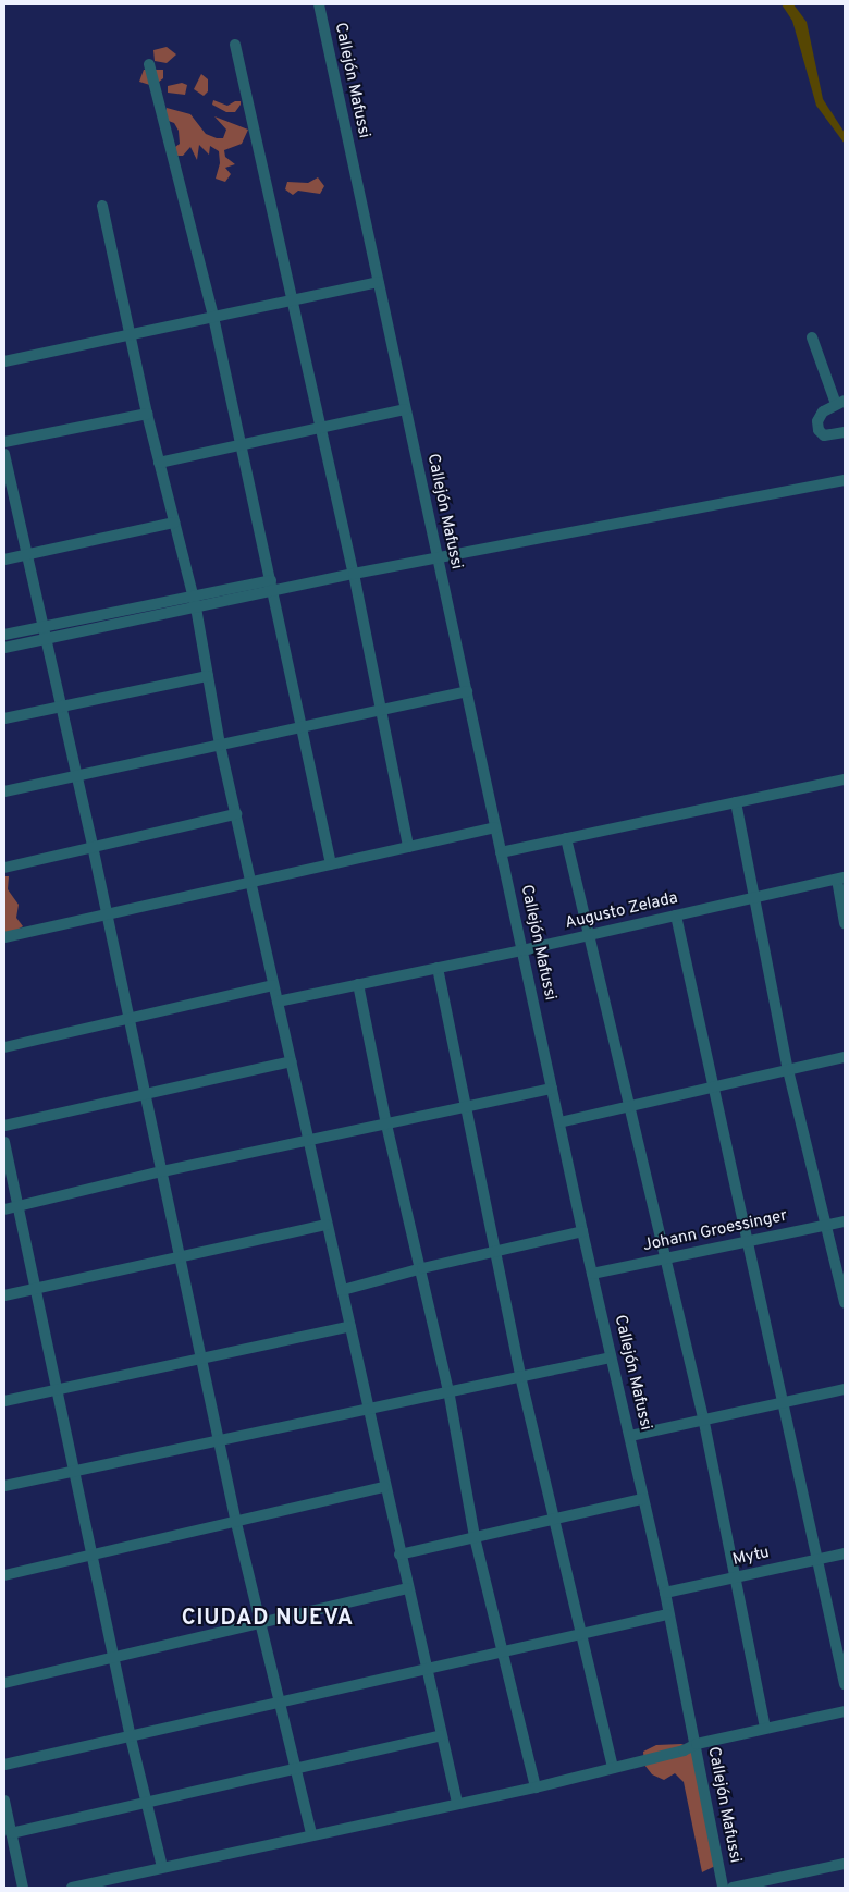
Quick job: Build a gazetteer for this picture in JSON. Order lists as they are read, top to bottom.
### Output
{
  "streets": {
    "street": [
      "Callejón Mafussi",
      "Augusto Zelada",
      "Johann Groessinger",
      "Mytu"
    ]
  },
  "crossings": [
    ["Callejón Mafussi", "Augusto Zelada"],
    ["Callejón Mafussi", "Johann Groessinger"],
    ["Callejón Mafussi", "Mytu"]
  ],
  "districts": ["CIUDAD NUEVA"]
}
